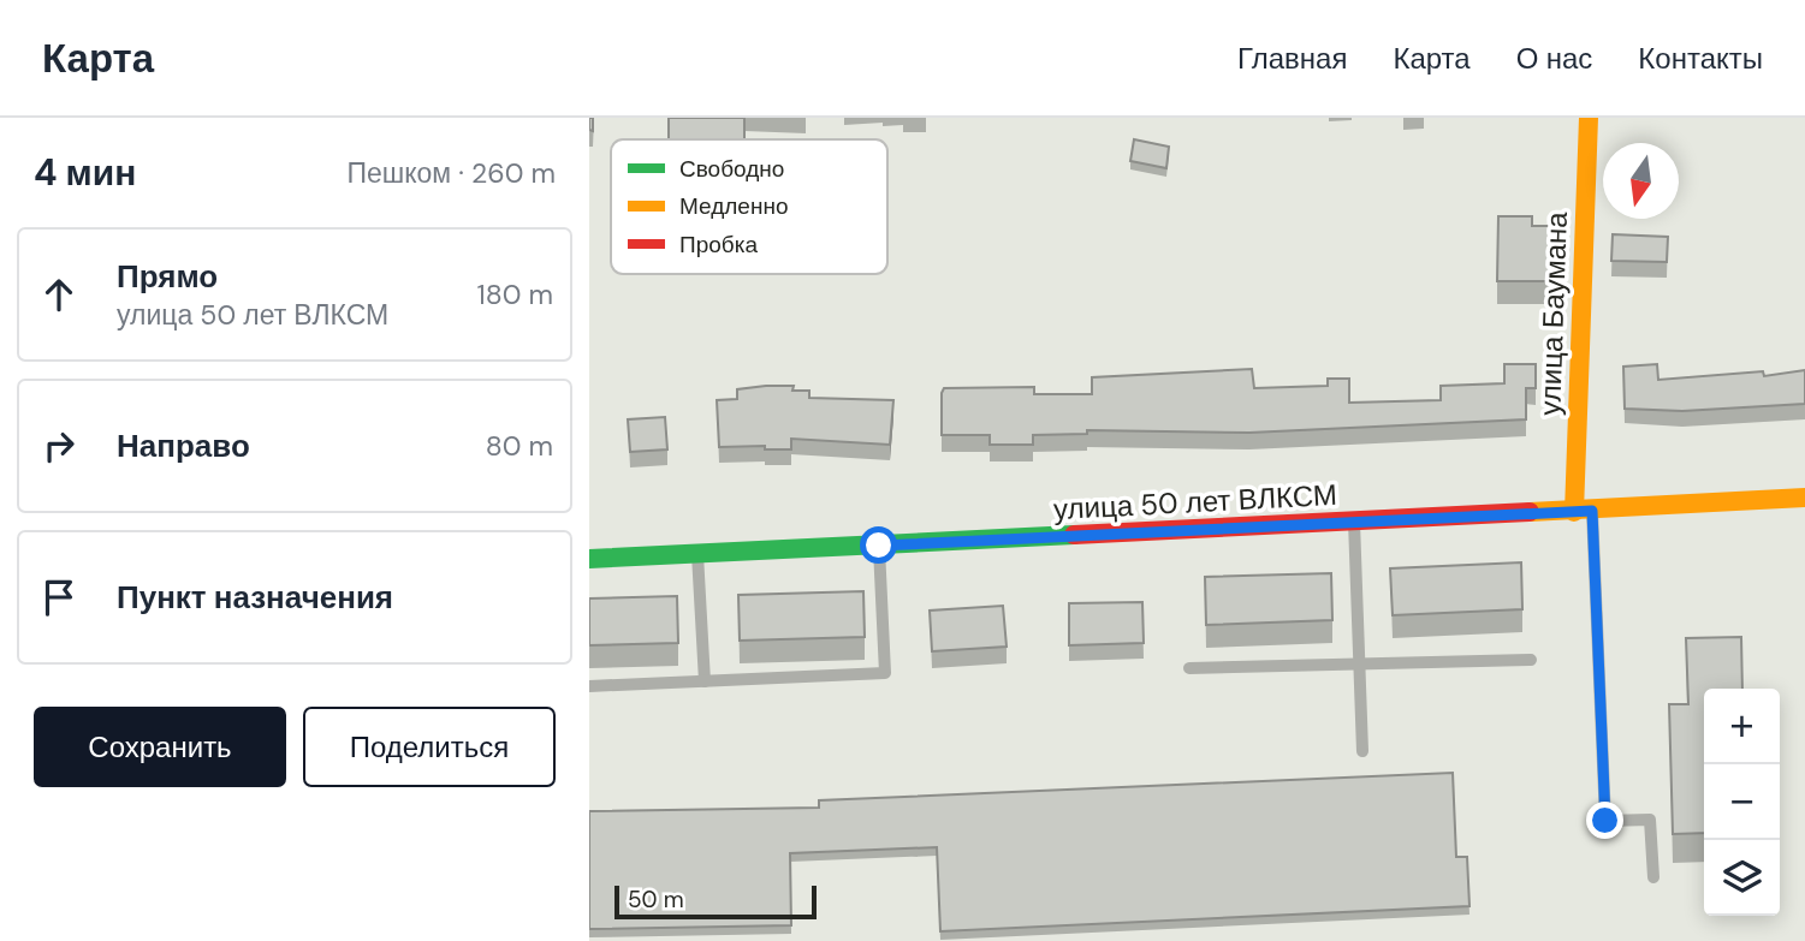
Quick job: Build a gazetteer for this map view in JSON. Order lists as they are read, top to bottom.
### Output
{
  "streets": {
    "street": ["улица Баумана", "улица 50 лет ВЛКСМ"]
  },
  "crossings": [
    ["улица Баумана", "улица 50 лет ВЛКСМ"]
  ],
  "legend": ["Свободно", "Медленно", "Пробка"],
  "scale_bar": "50 m",
  "north": "bottom",
  "page": {
    "header": "Карта",
    "nav": [
      "Главная",
      "Карта",
      "О нас",
      "Контакты"
    ],
    "heading": ["4 мин", "Пешком · 260 m"],
    "list": [
      ["Прямо", "улица 50 лет ВЛКСМ", "180 m"],
      ["Направо", "80 m"],
      "Пункт назначения"
    ],
    "buttons": ["Сохранить", "Поделиться"],
    "map_buttons": ["+", "−"],
    "scale": "50 m"
  }
}
